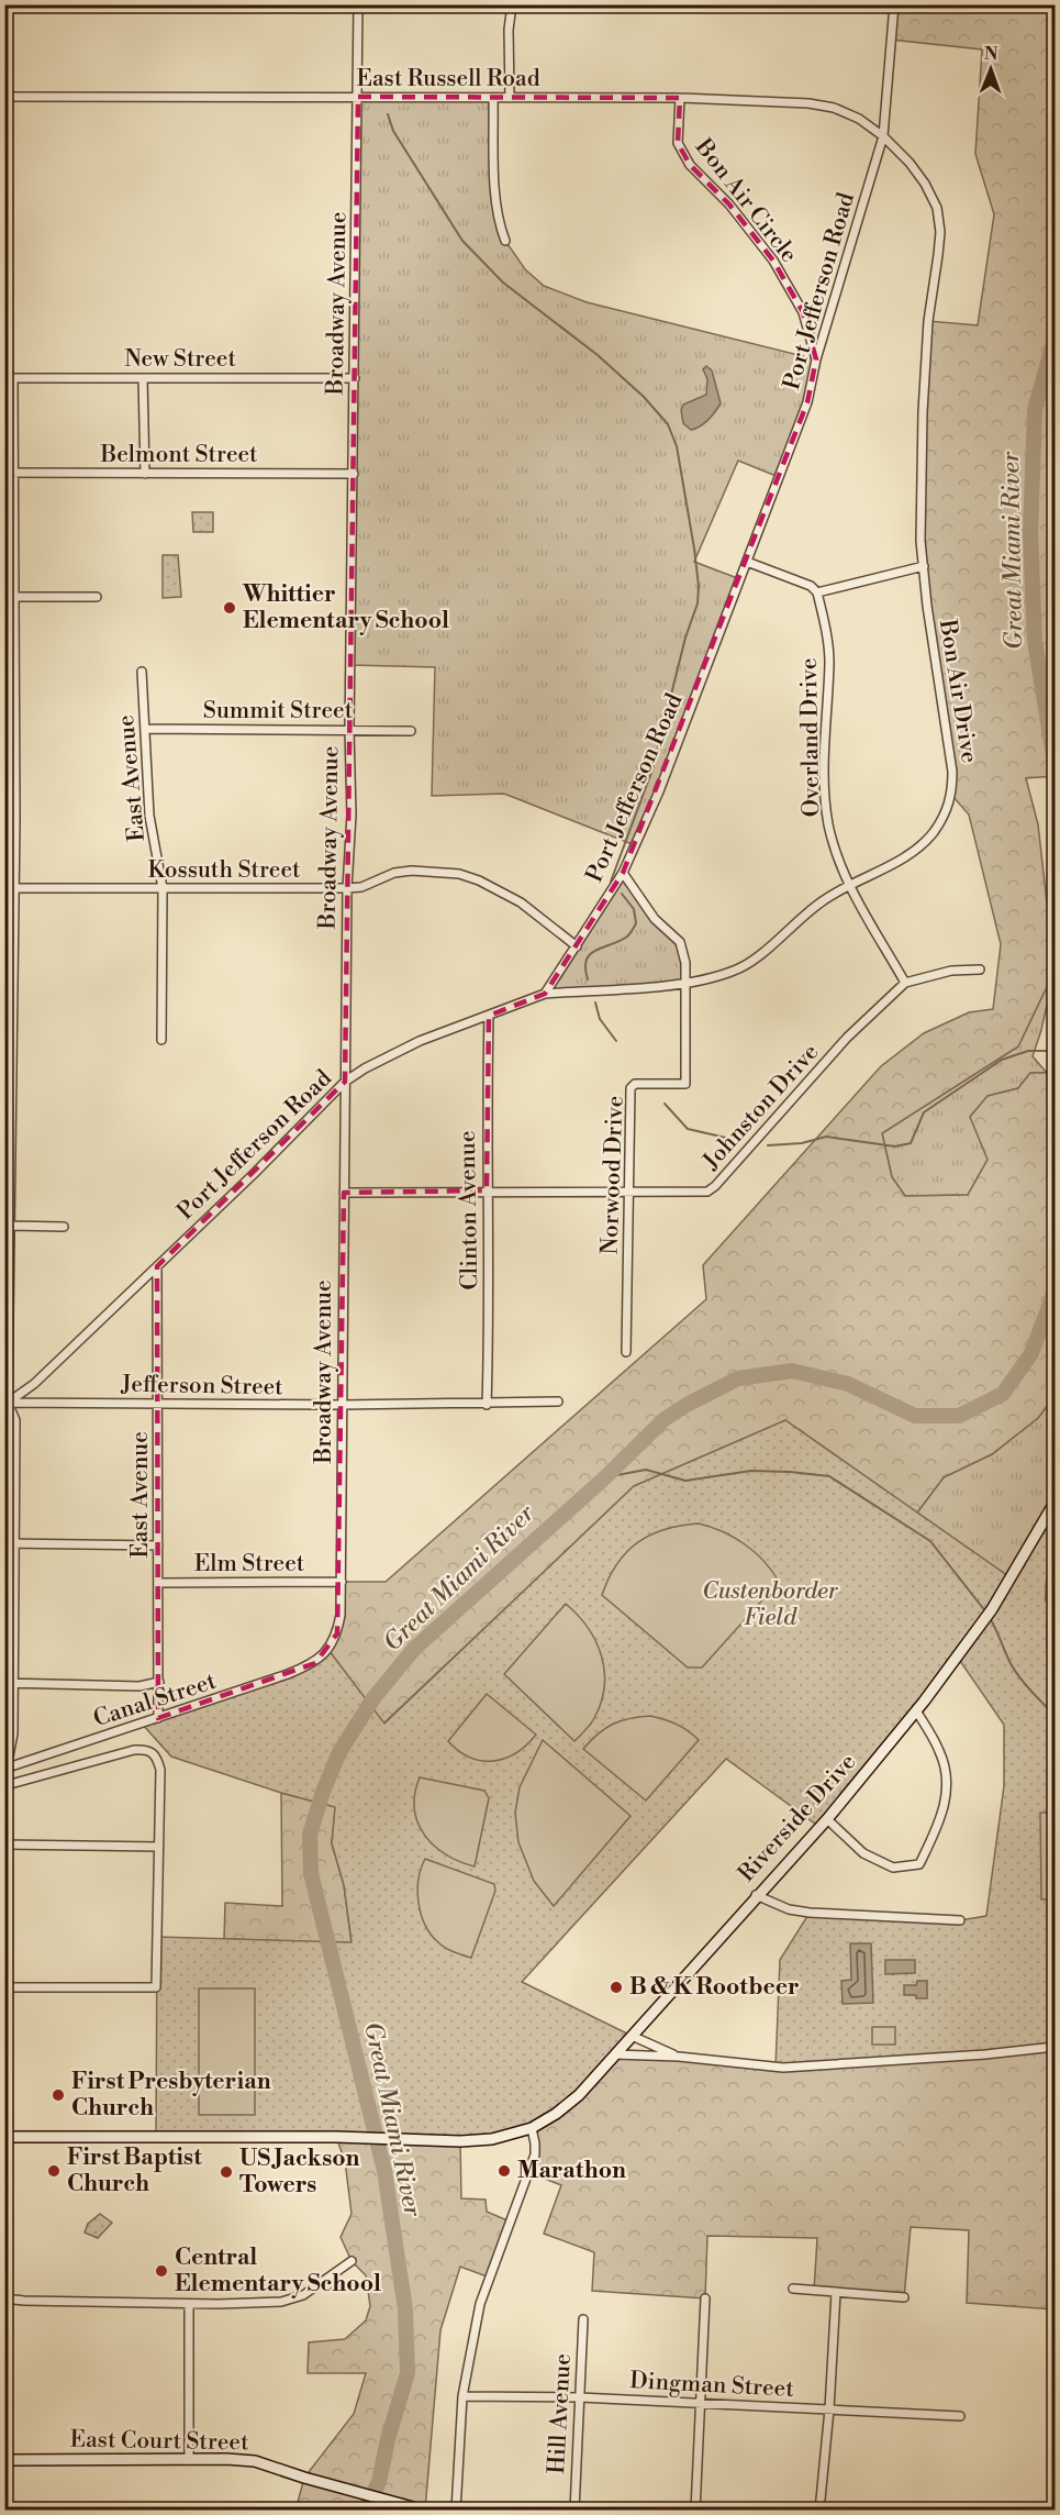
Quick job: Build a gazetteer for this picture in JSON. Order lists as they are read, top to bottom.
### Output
{
  "streets": {
    "main road": ["Riverside Drive", "East Court Street"],
    "street": [
      "East Russell Road",
      "Bon Air Circle",
      "Port Jefferson Road",
      "Broadway Avenue",
      "New Street",
      "Belmont Street",
      "Bon Air Drive",
      "Summit Street",
      "Overland Drive",
      "East Avenue",
      "Kossuth Street",
      "Johnston Drive",
      "Norwood Drive",
      "Clinton Avenue",
      "Jefferson Street",
      "Elm Street",
      "Canal Street",
      "Dingman Street",
      "Hill Avenue"
    ]
  },
  "crossings": [
    ["East Russell Road", "Bon Air Circle"],
    ["East Russell Road", "Port Jefferson Road"],
    ["East Russell Road", "Broadway Avenue"],
    ["East Russell Road", "Bon Air Drive"],
    ["Bon Air Circle", "Port Jefferson Road"],
    ["Port Jefferson Road", "Broadway Avenue"],
    ["Port Jefferson Road", "Bon Air Drive"],
    ["Port Jefferson Road", "East Avenue"],
    ["Port Jefferson Road", "Kossuth Street"],
    ["Port Jefferson Road", "Norwood Drive"],
    ["Port Jefferson Road", "Clinton Avenue"],
    ["Port Jefferson Road", "Jefferson Street"],
    ["Broadway Avenue", "New Street"],
    ["Broadway Avenue", "Belmont Street"],
    ["Broadway Avenue", "Summit Street"],
    ["Broadway Avenue", "Kossuth Street"],
    ["Broadway Avenue", "Johnston Drive"],
    ["Broadway Avenue", "Jefferson Street"],
    ["Broadway Avenue", "Elm Street"],
    ["Broadway Avenue", "Canal Street"],
    ["Bon Air Drive", "Overland Drive"],
    ["Bon Air Drive", "Norwood Drive"],
    ["Summit Street", "East Avenue"],
    ["Overland Drive", "Johnston Drive"],
    ["East Avenue", "Kossuth Street"],
    ["East Avenue", "Jefferson Street"],
    ["East Avenue", "Elm Street"],
    ["East Avenue", "Canal Street"],
    ["Johnston Drive", "Norwood Drive"],
    ["Johnston Drive", "Clinton Avenue"],
    ["Clinton Avenue", "Jefferson Street"],
    ["Dingman Street", "Hill Avenue"]
  ],
  "water": ["Great Miami River"],
  "parks": ["Custenborder Field"],
  "places": [
    "Whittier Elementary School",
    "B & K Rootbeer",
    "First Presbyterian Church",
    "First Baptist Church",
    "Marathon",
    "US Jackson Towers",
    "Central Elementary School"
  ],
  "north": "top"
}
